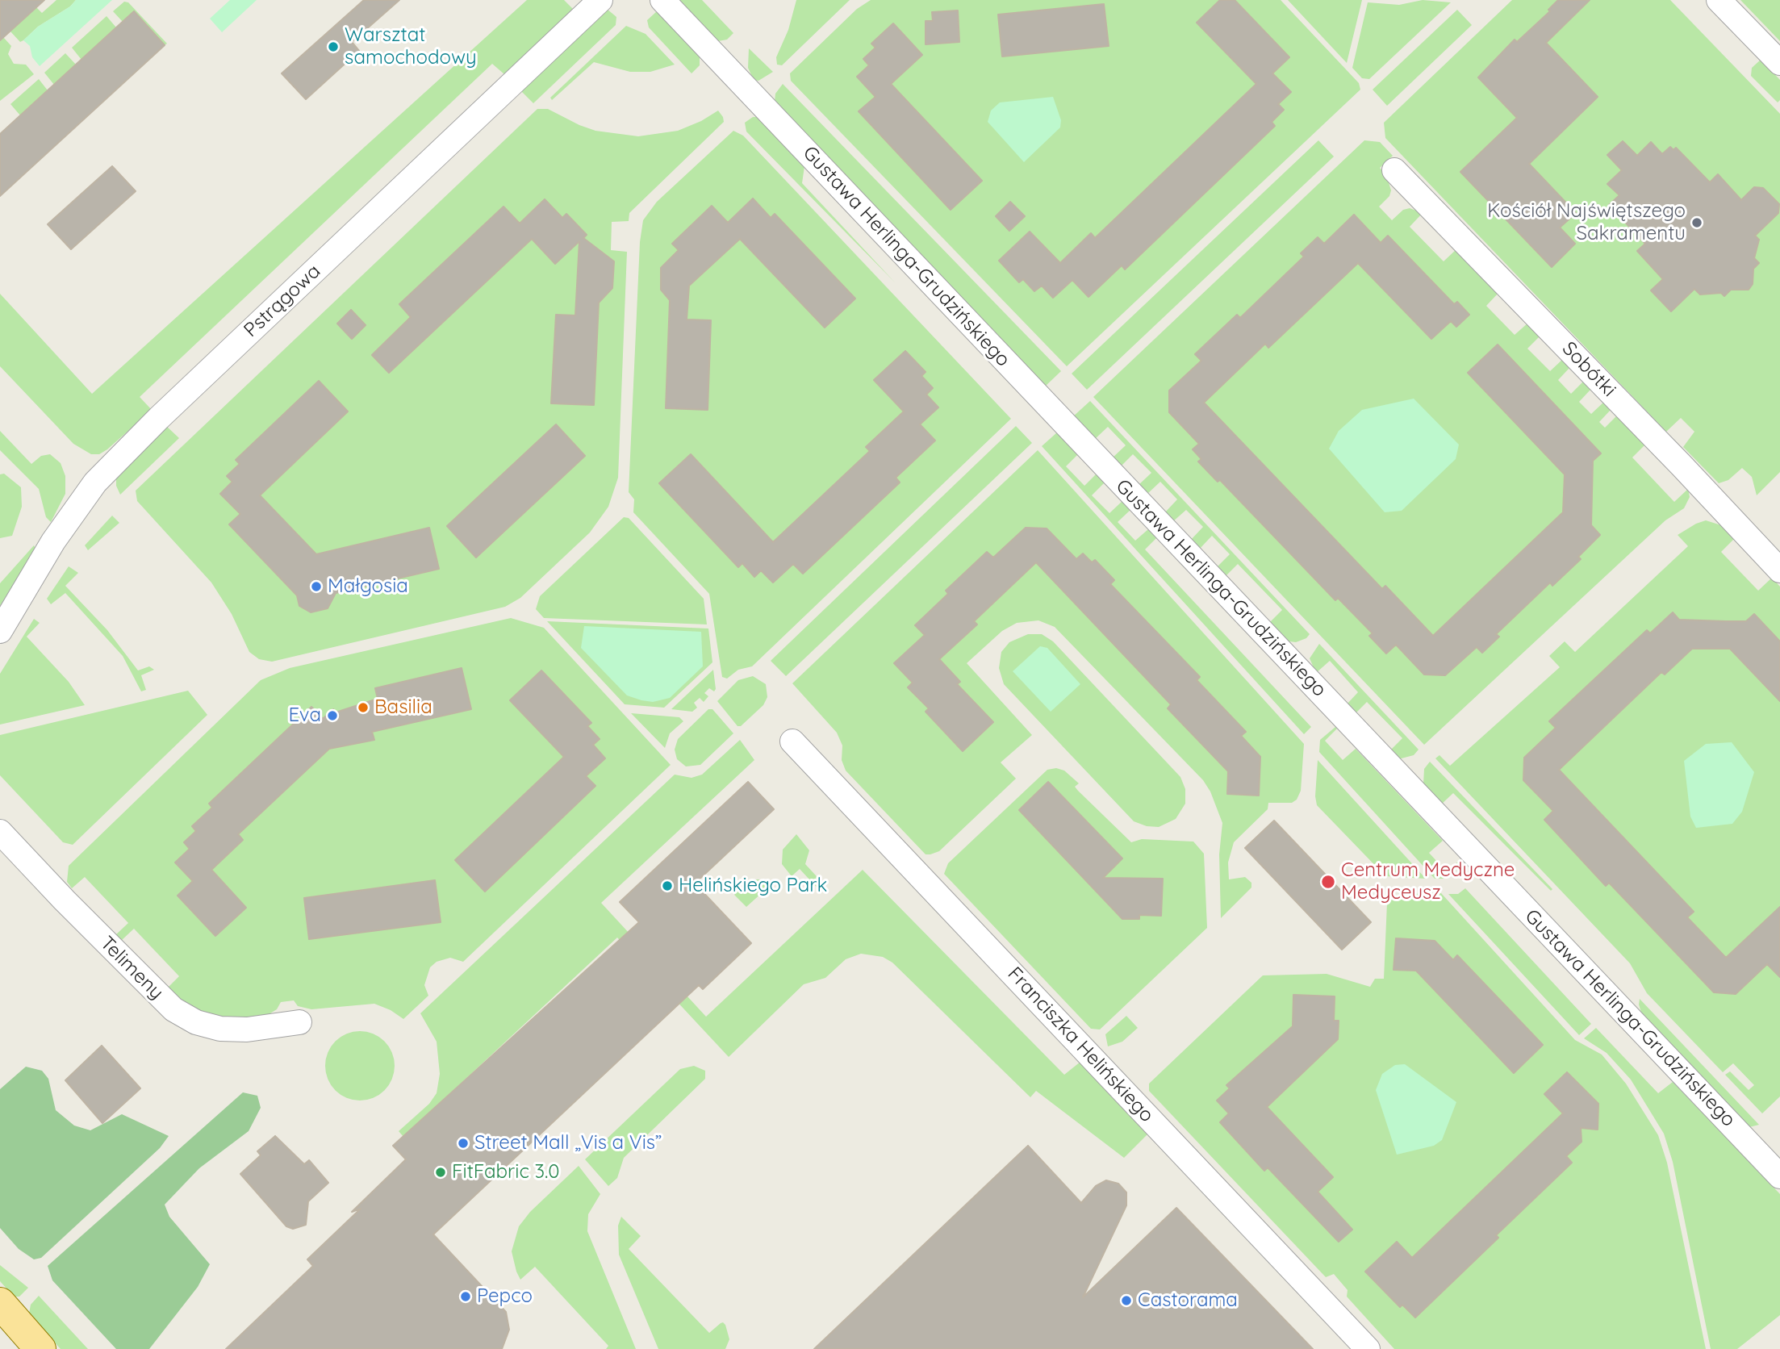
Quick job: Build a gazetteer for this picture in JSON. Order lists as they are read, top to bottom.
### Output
{
  "streets": {
    "street": [
      "Gustawa Herlinga-Grudzińskiego",
      "Pstrągowa",
      "Sobótki",
      "Telimeny",
      "Franciszka Helińskiego"
    ]
  },
  "places": [
    "Warsztat samochodowy",
    "Kościół Najświętszego Sakramentu",
    "Małgosia",
    "Basilia",
    "Eva",
    "Centrum Medyczne Medyceusz",
    "Helińskiego Park",
    "Street Mall „Vis a Vis”",
    "FitFabric 3.0",
    "Pepco",
    "Castorama"
  ]
}
